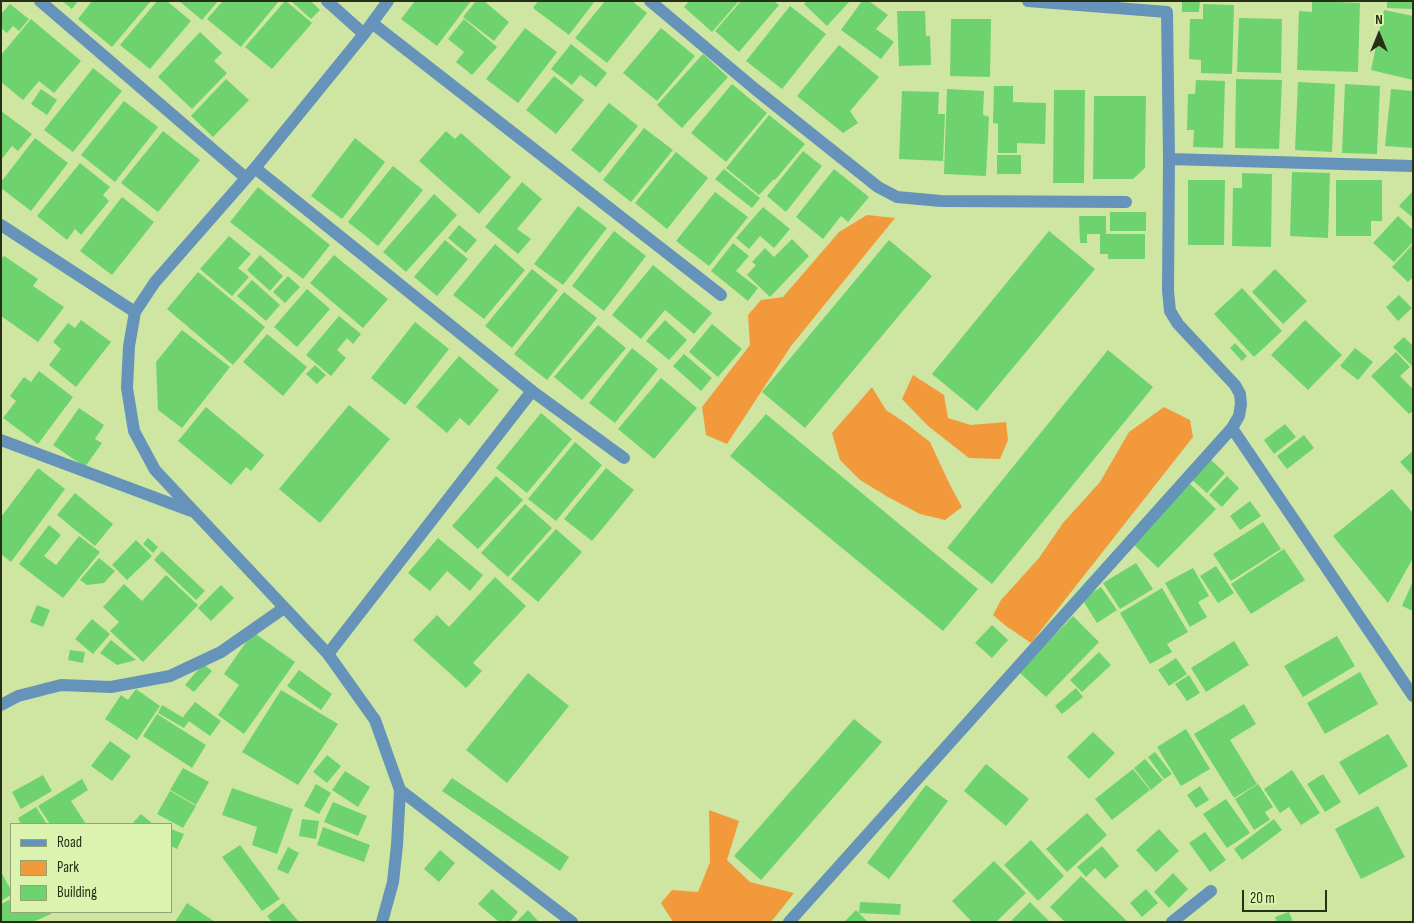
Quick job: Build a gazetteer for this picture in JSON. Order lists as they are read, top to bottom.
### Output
{
  "legend": ["Road", "Park", "Building"],
  "scale_bar": "20 m",
  "north": "top"
}
